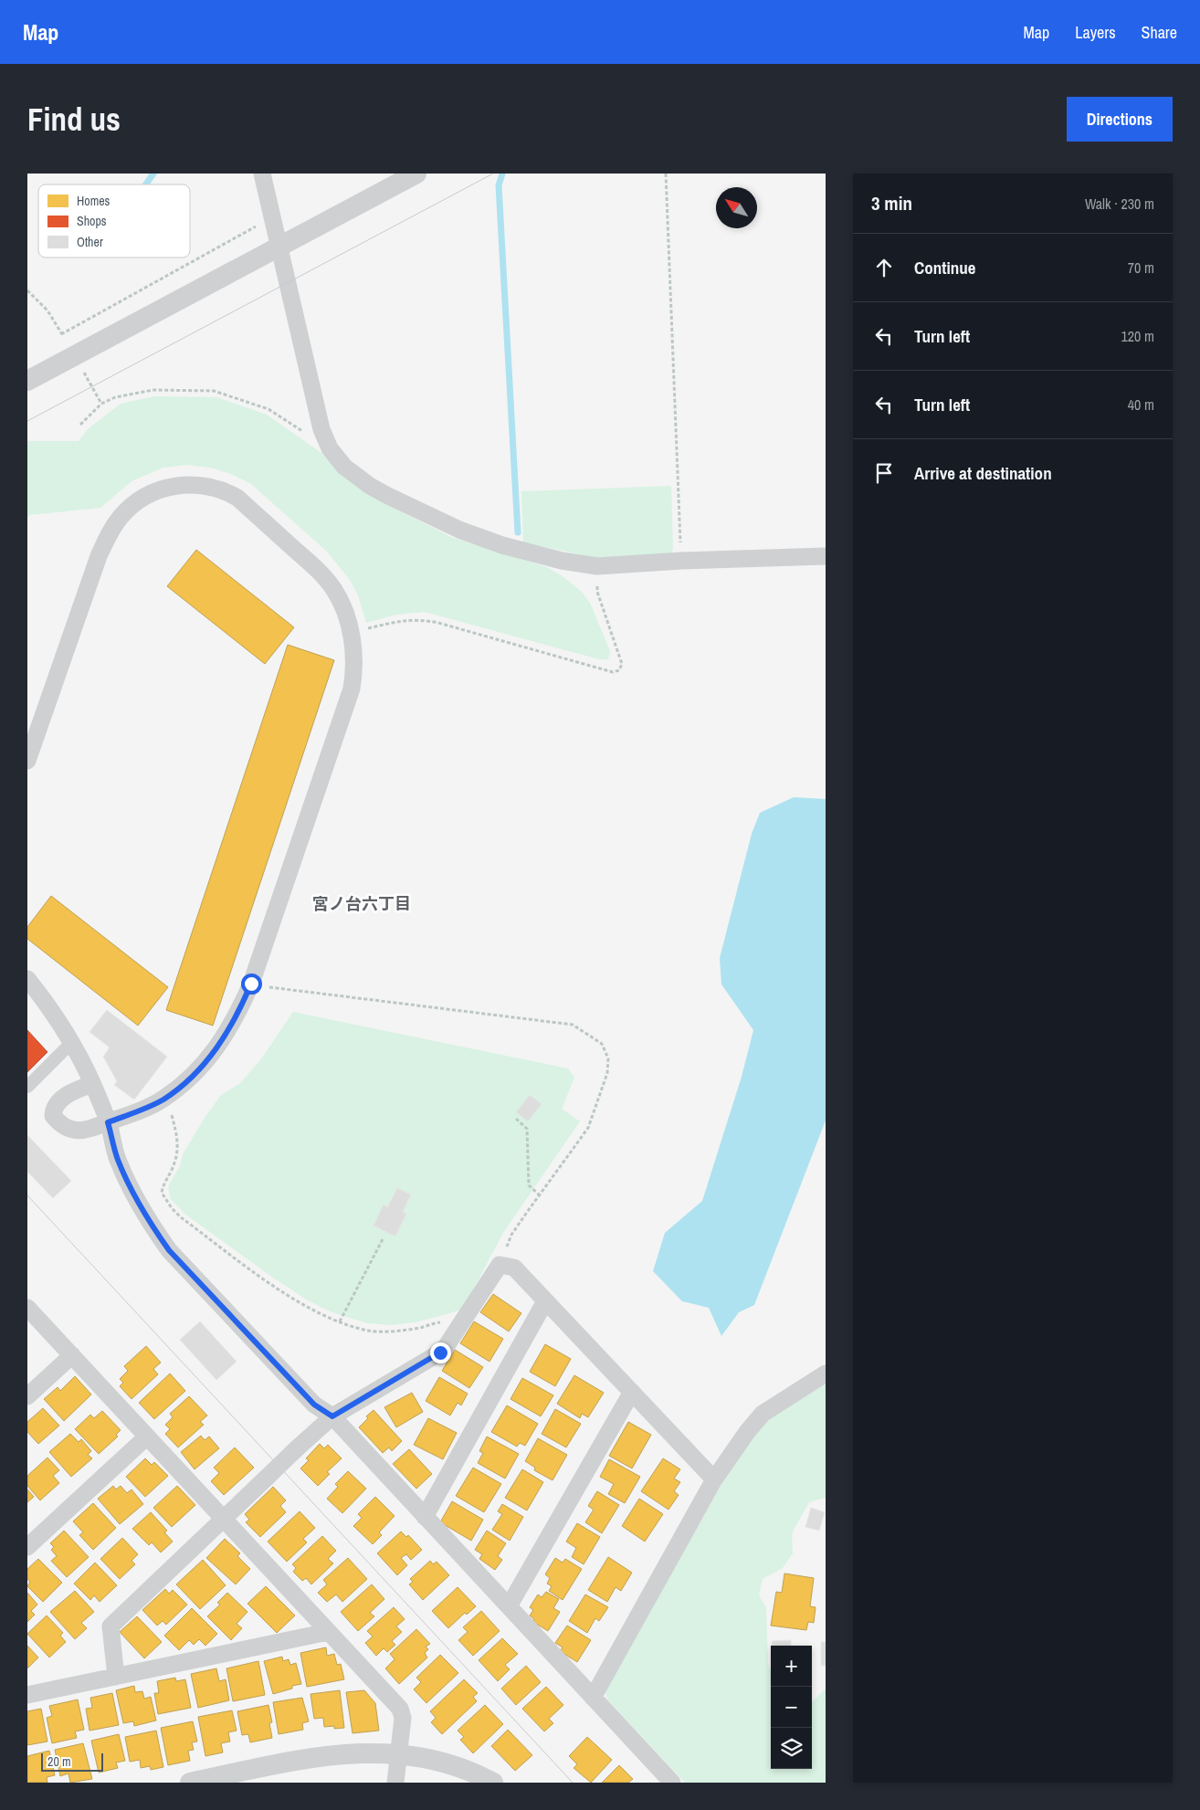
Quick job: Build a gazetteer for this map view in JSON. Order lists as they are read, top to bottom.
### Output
{
  "districts": ["宮ノ台六丁目"],
  "legend": ["Homes", "Shops", "Other"],
  "scale_bar": "20 m",
  "north": "top left",
  "page": {
    "header": "Map",
    "nav": ["Map", "Layers", "Share"],
    "buttons": "Directions",
    "title": "Find us",
    "heading": ["3 min", "Walk · 230 m"],
    "list": [
      ["Continue", "70 m"],
      ["Turn left", "120 m"],
      ["Turn left", "40 m"],
      "Arrive at destination"
    ],
    "map_buttons": ["+", "−"],
    "scale": "20 m"
  }
}
